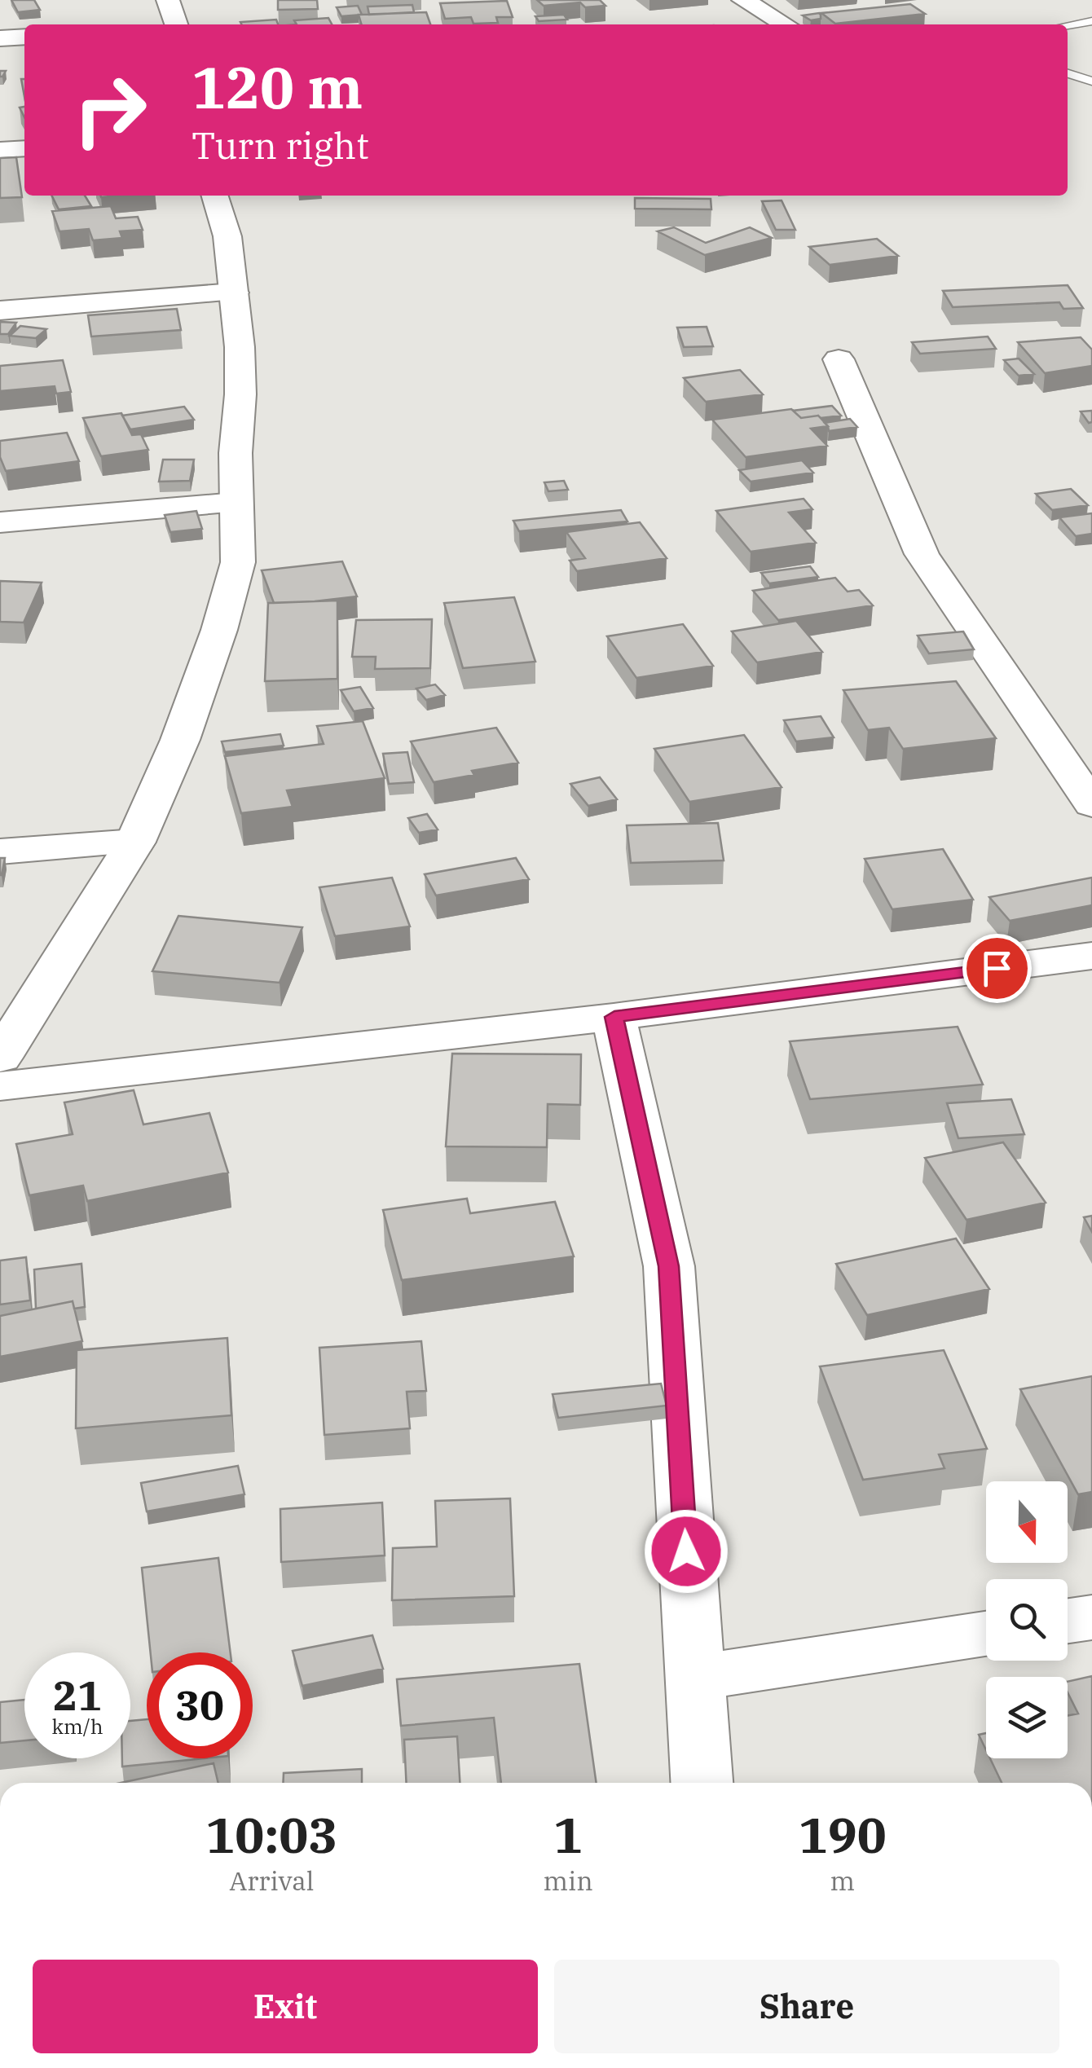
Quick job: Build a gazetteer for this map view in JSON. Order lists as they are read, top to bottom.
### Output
{
  "north": "bottom",
  "page": {
    "turn": ["120 m", "Turn right"],
    "speed": "21 km/h",
    "limit": "30",
    "eta": [
      "10:03",
      "Arrival",
      "1",
      "min",
      "190",
      "m"
    ],
    "buttons": ["Exit", "Share"]
  }
}
